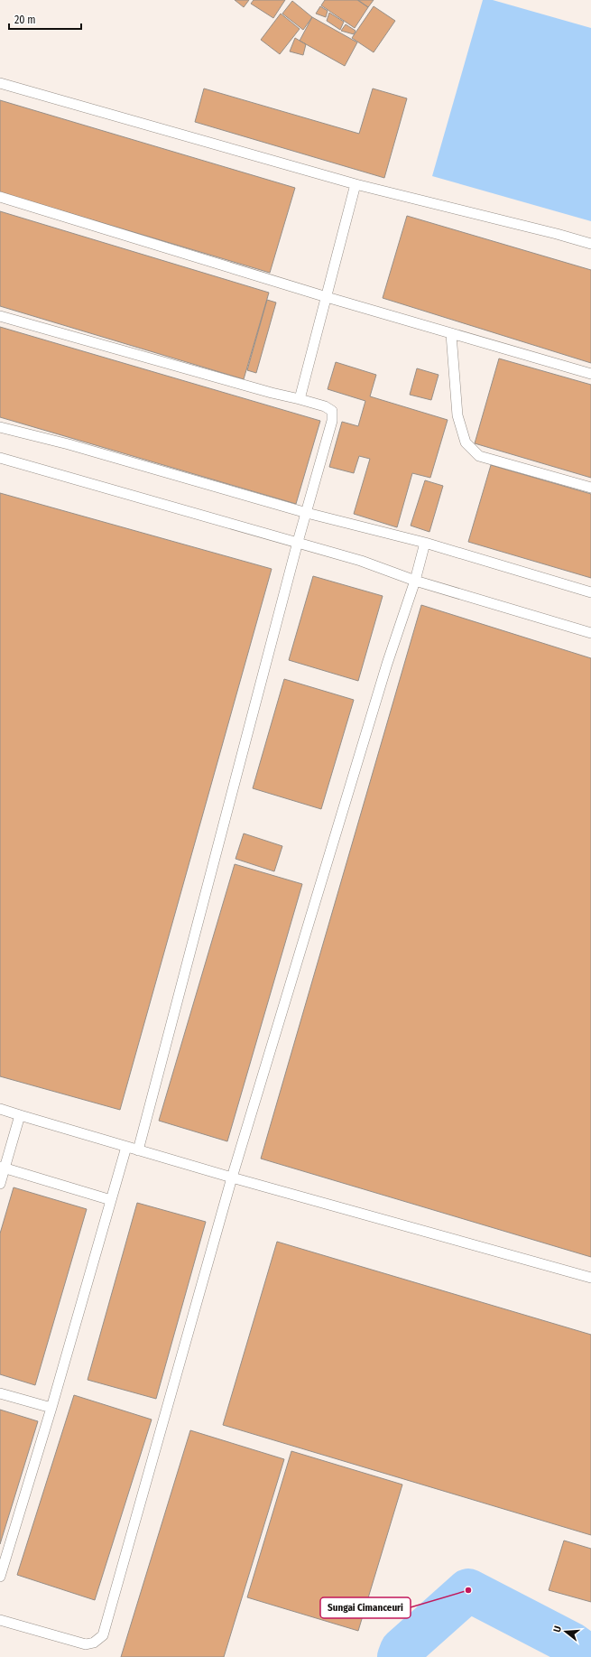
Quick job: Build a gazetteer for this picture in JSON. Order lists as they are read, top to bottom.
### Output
{
  "places": ["Sungai Cimanceuri"],
  "scale_bar": "20 m",
  "north": "left"
}
